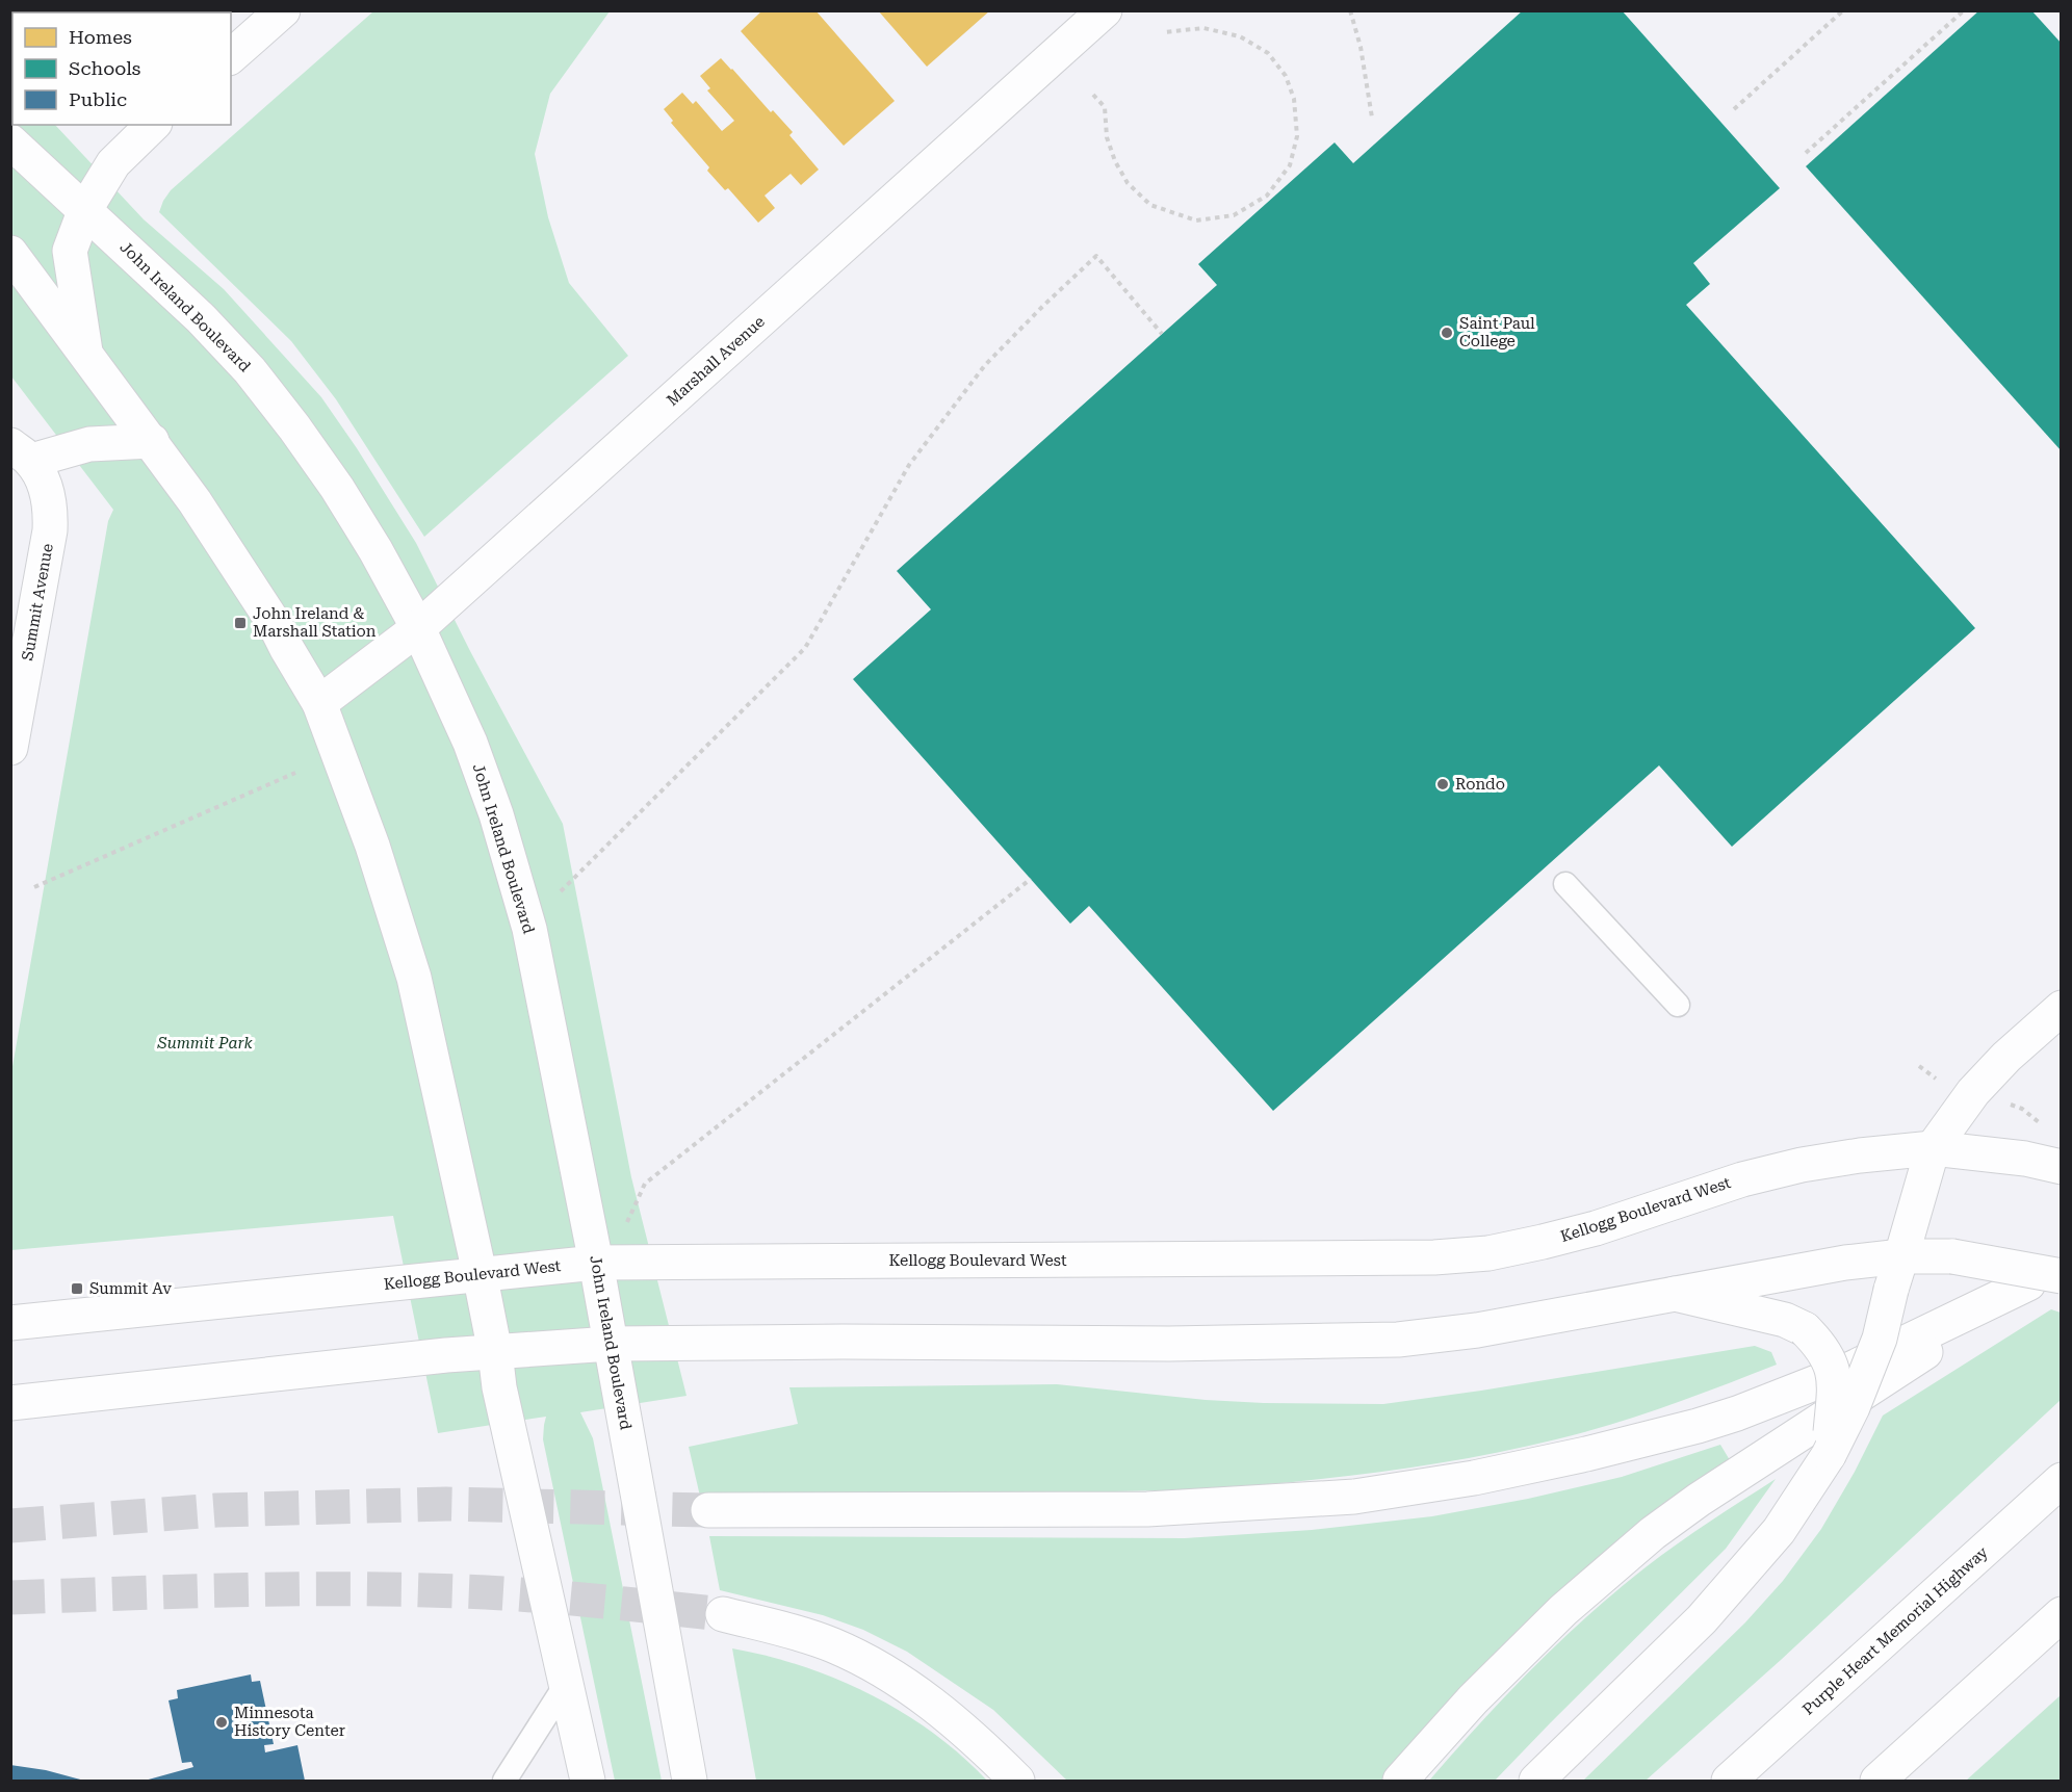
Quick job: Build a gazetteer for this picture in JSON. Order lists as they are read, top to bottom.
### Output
{
  "streets": {
    "main road": [
      "John Ireland Boulevard",
      "Marshall Avenue",
      "Summit Avenue",
      "Kellogg Boulevard West",
      "Purple Heart Memorial Highway"
    ]
  },
  "crossings": [
    ["John Ireland Boulevard", "Marshall Avenue"],
    ["John Ireland Boulevard", "Kellogg Boulevard West"]
  ],
  "parks": ["Summit Park"],
  "places": {
    "other": ["Saint Paul College", "Rondo", "Minnesota History Center"],
    "transit": ["John Ireland & Marshall Station", "Summit Av"]
  },
  "legend": ["Homes", "Schools", "Public"]
}
